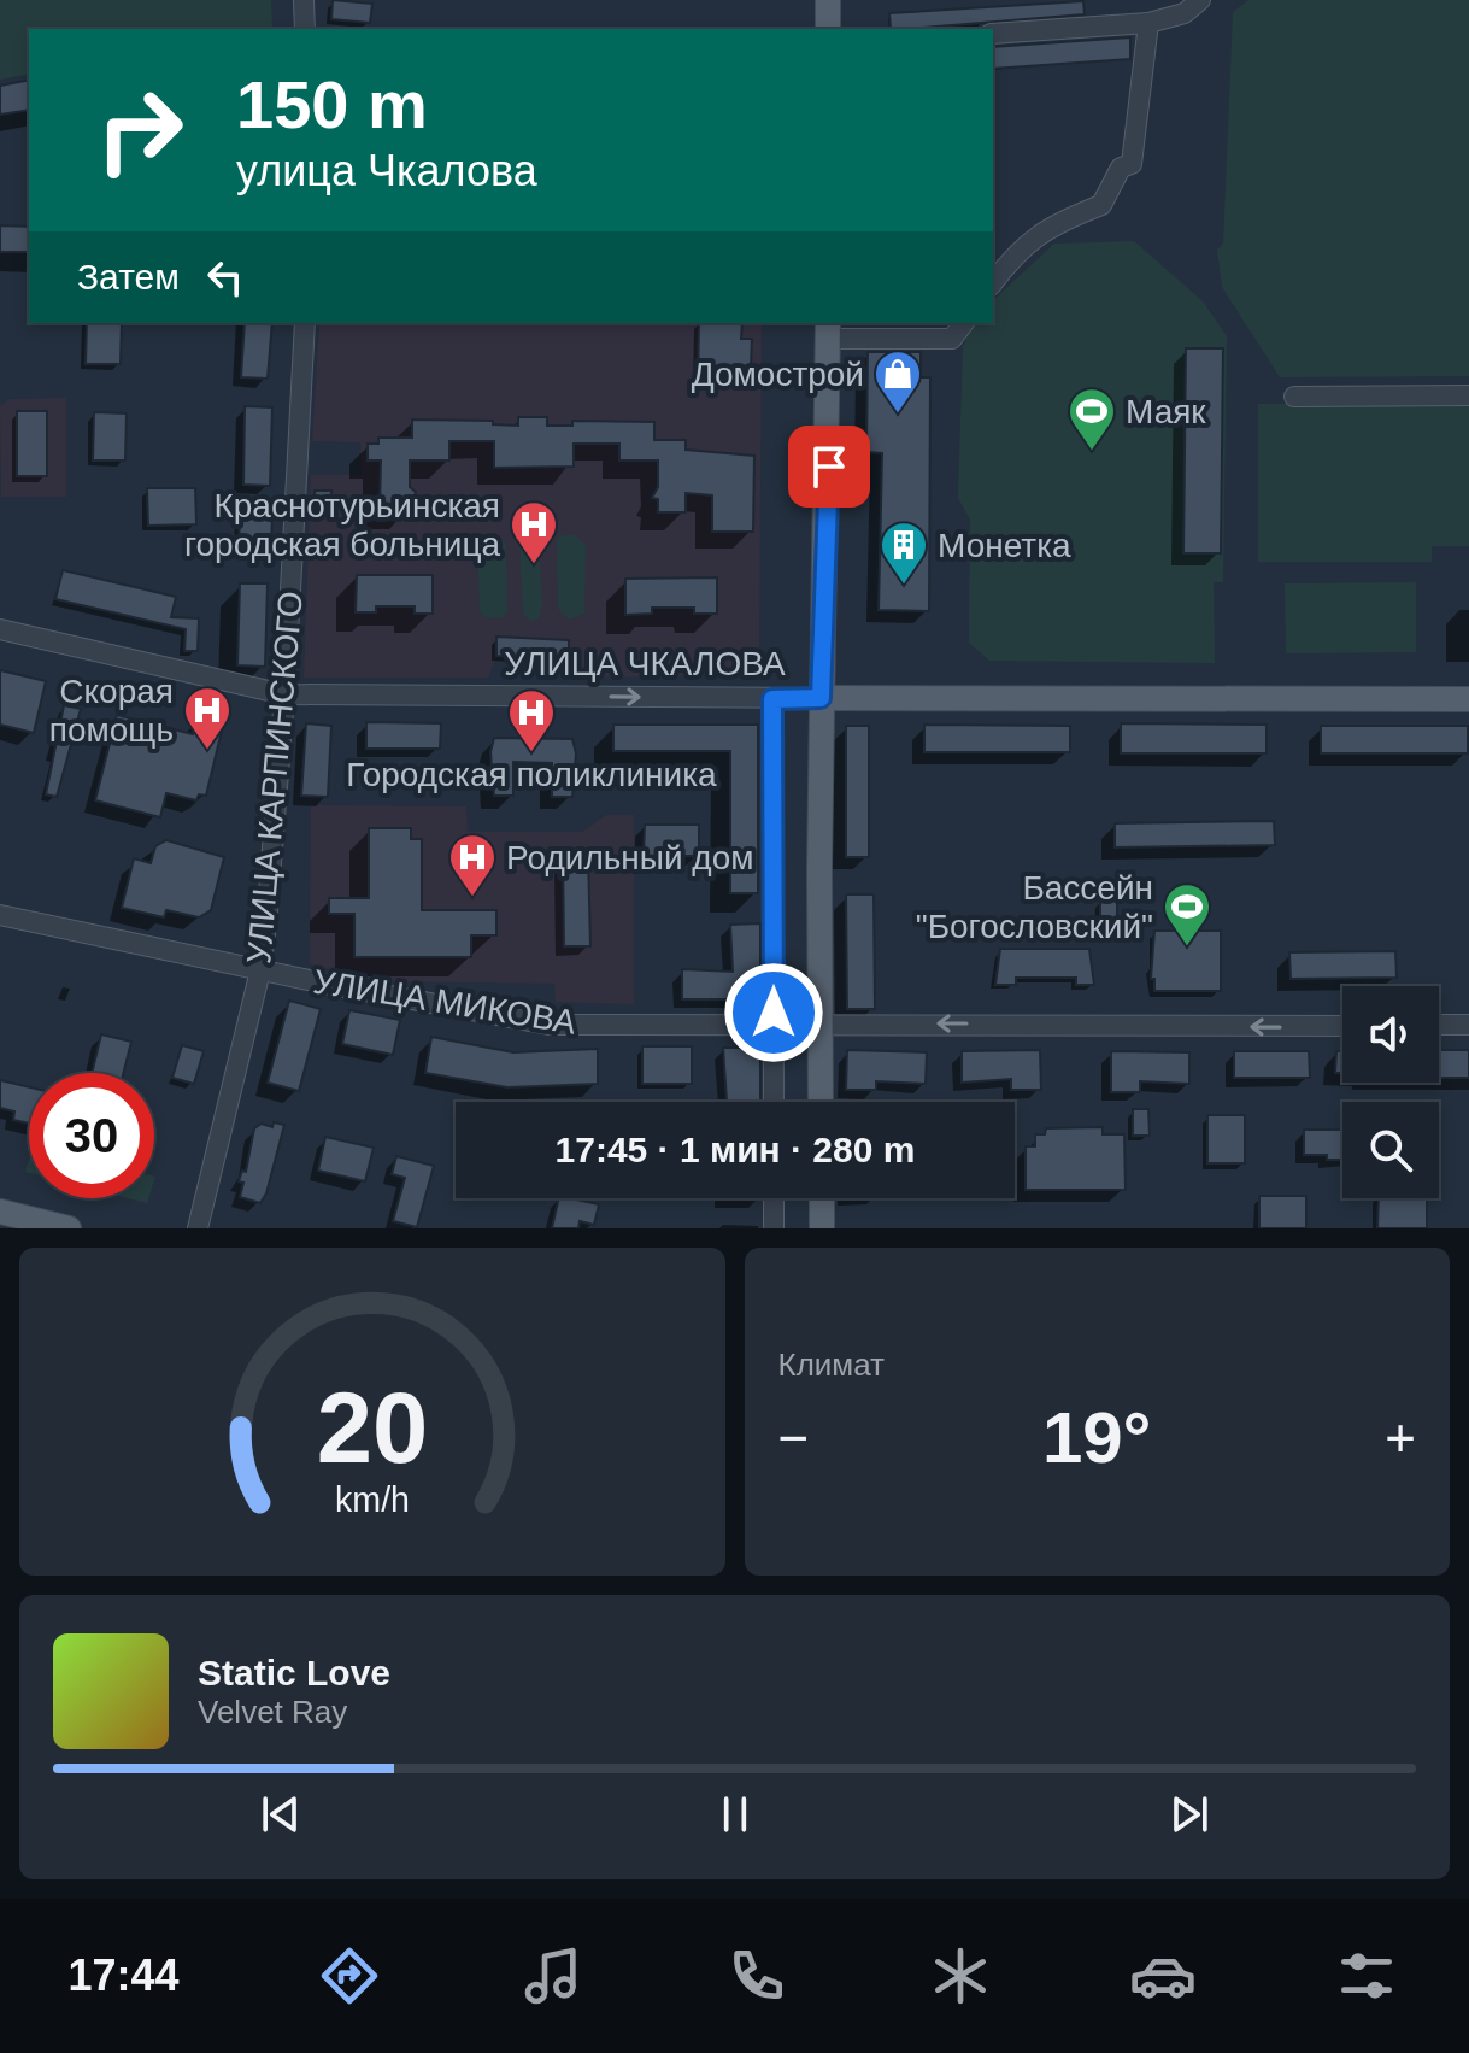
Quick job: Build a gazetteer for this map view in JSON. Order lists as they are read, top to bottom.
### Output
{
  "streets": {
    "main road": ["УЛИЦА ЧКАЛОВА"],
    "street": ["УЛИЦА КАРПИНСКОГО", "УЛИЦА МИКОВА"]
  },
  "crossings": [
    ["УЛИЦА ЧКАЛОВА", "УЛИЦА КАРПИНСКОГО"],
    ["УЛИЦА КАРПИНСКОГО", "УЛИЦА МИКОВА"]
  ],
  "one_way": ["УЛИЦА МИКОВА"],
  "places": {
    "shop": ["Домострой"],
    "sports": ["Маяк", "Бассейн \"Богословский\""],
    "hospital": [
      "Краснотурьинская городская больница",
      "Скорая помощь",
      "Городская поликлиника",
      "Родильный дом"
    ],
    "building": ["Монетка"]
  },
  "page": {
    "turn": ["150 m", "улица Чкалова"],
    "then": "Затем",
    "limit": "30",
    "trip": "17:45 · 1 мин · 280 m",
    "tile": "Климат",
    "heat": ["−", "19°", "+"],
    "song": ["Static Love", "Velvet Ray"],
    "tabs": "17:44",
    "gauge": ["20", "km/h"]
  }
}
